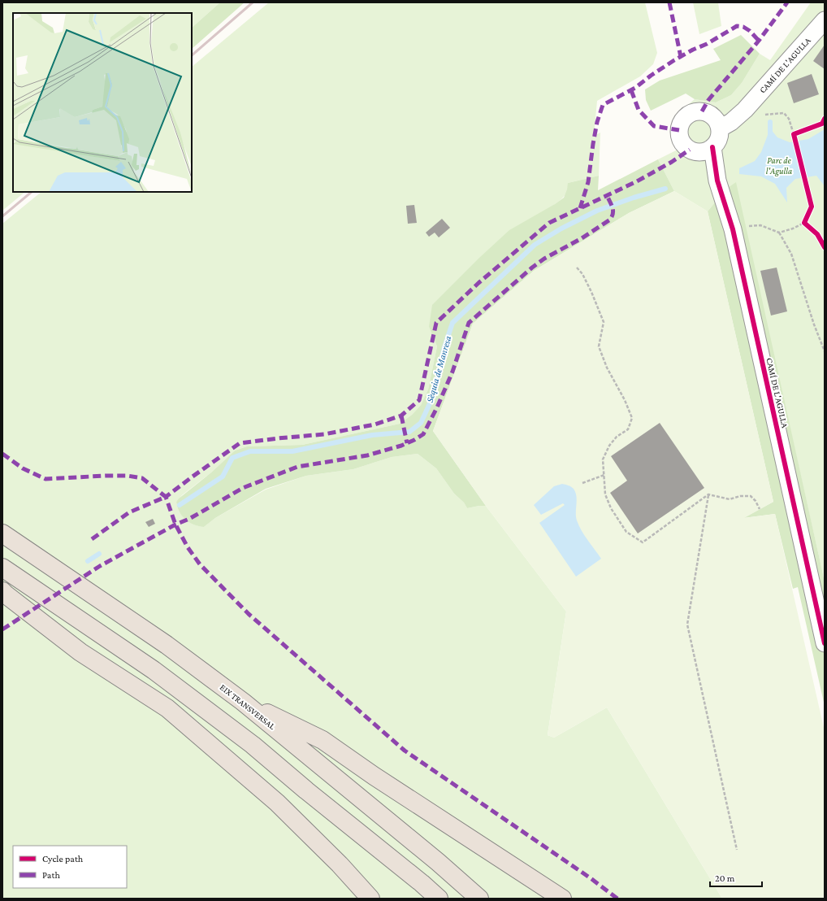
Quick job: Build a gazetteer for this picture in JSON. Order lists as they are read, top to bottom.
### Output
{
  "streets": {
    "highway": ["EIX TRANSVERSAL"],
    "street": ["CAMÍ DE L'AGULLA"]
  },
  "water": ["Sèquia de Manresa"],
  "parks": ["Parc de l'Agulla"],
  "legend": ["Cycle path", "Path"],
  "scale_bar": "20 m"
}
